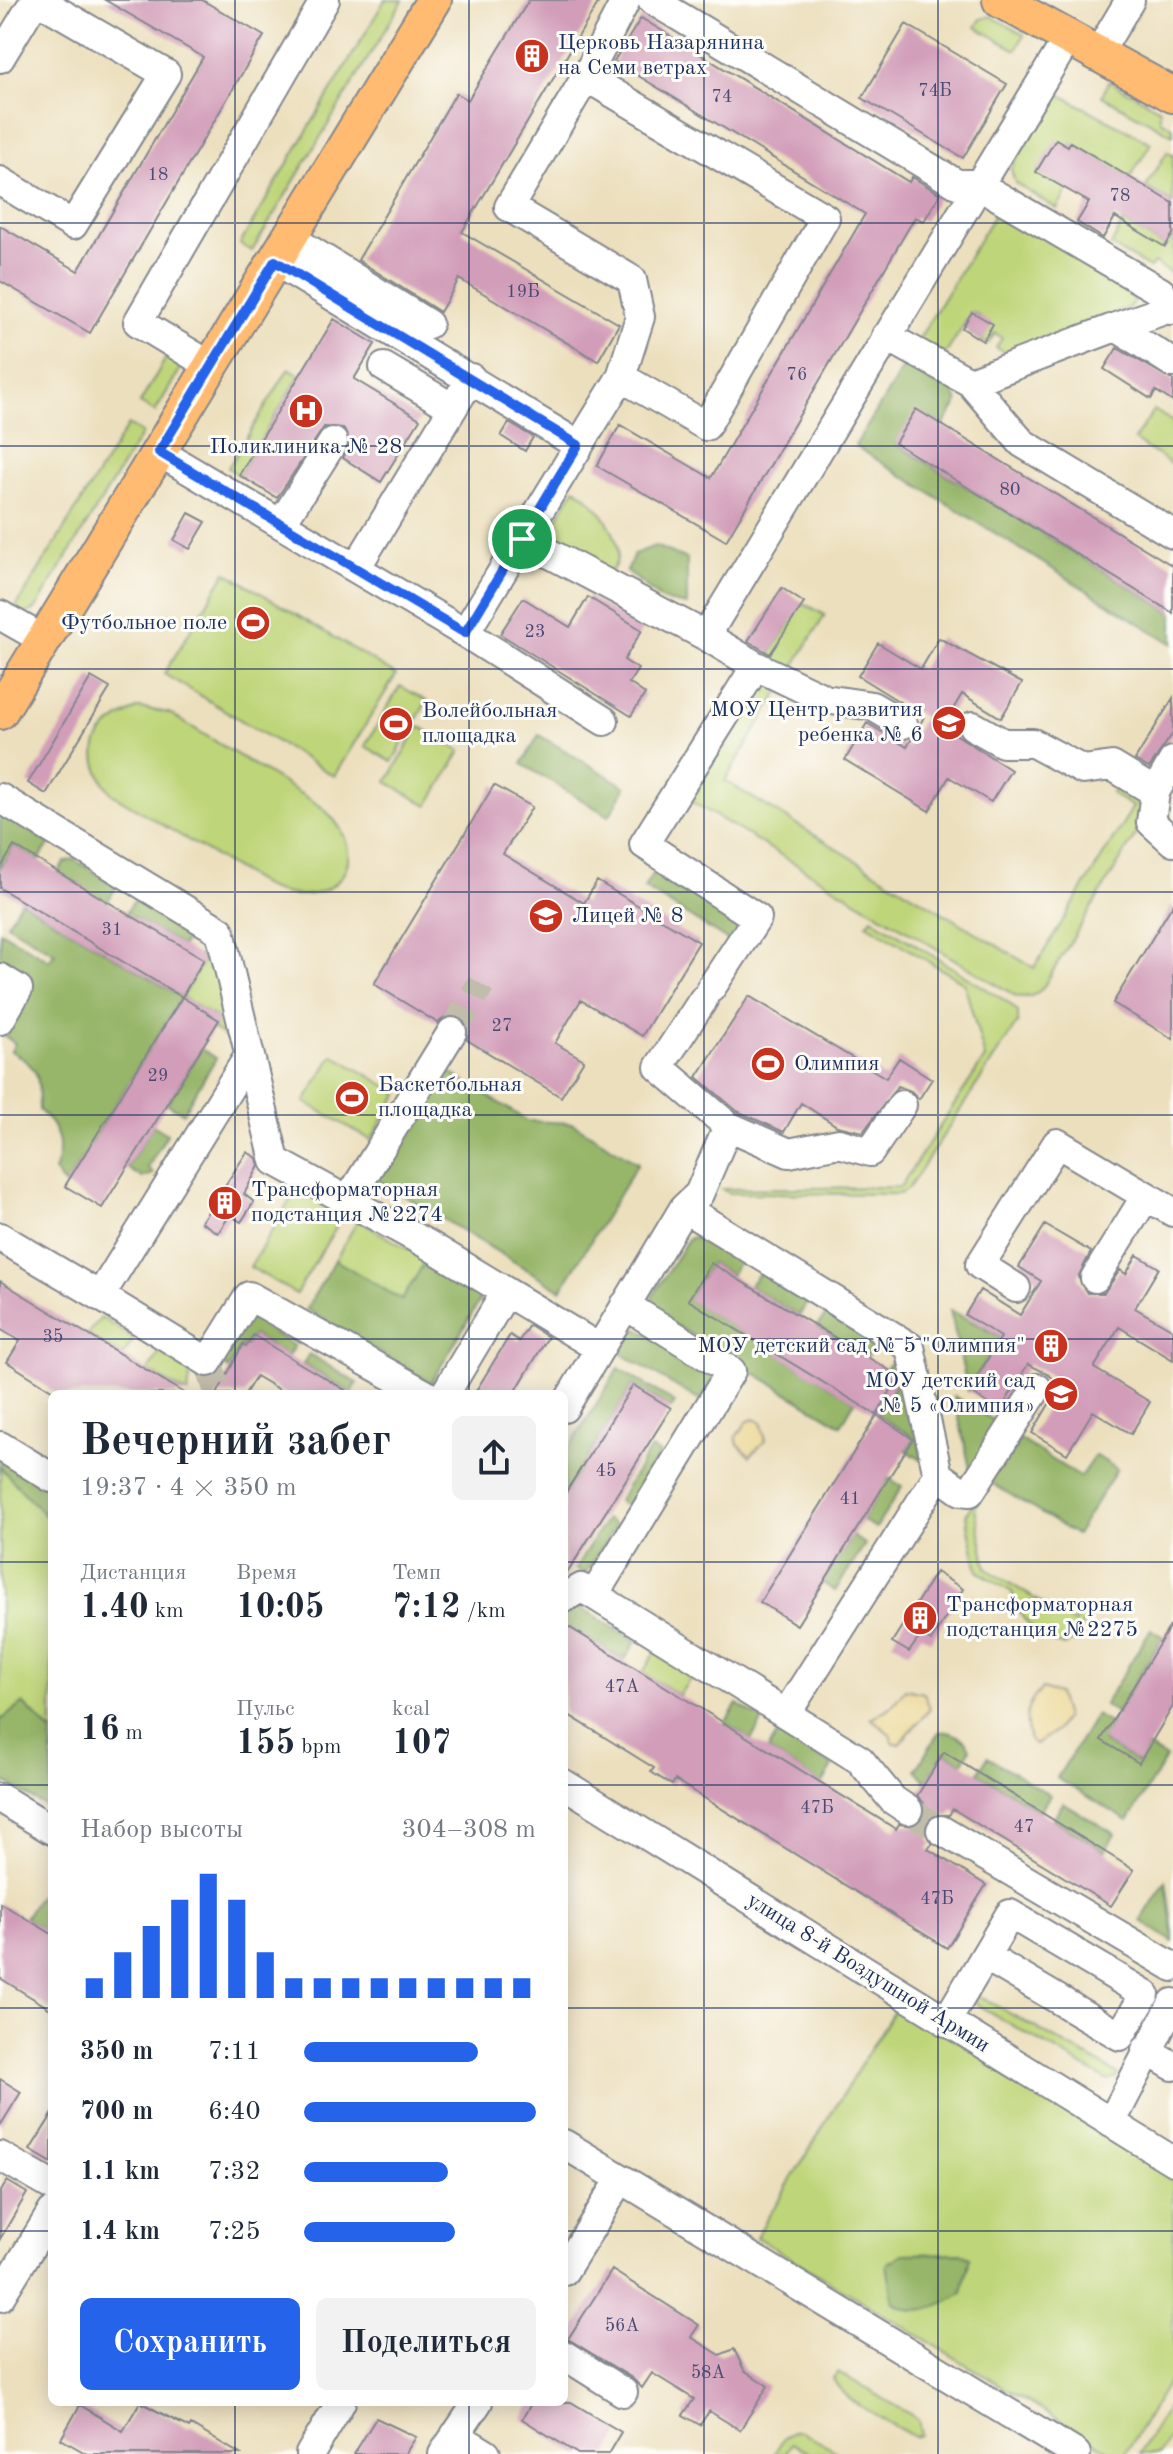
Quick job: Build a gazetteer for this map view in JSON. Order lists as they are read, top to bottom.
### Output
{
  "streets": {
    "street": ["улица 8-й Воздушной Армии"]
  },
  "places": {
    "building": [
      "Церковь Назарянина на Семи ветрах",
      "Трансформаторная подстанция №2274",
      "МОУ детский сад № 5 \"Олимпия\"",
      "Трансформаторная подстанция №2275"
    ],
    "hospital": ["Поликлиника № 28"],
    "sports": [
      "Футбольное поле",
      "Волейбольная площадка",
      "Олимпия",
      "Баскетбольная площадка"
    ],
    "school or university": ["МОУ Центр развития ребенка № 6", "Лицей № 8", "МОУ детский сад № 5 «Олимпия»"]
  },
  "house_numbers": [
    "74Б",
    "74",
    "18",
    "78",
    "19Б",
    "76",
    "80",
    "23",
    "31",
    "27",
    "29",
    "35",
    "45",
    "41",
    "47А",
    "47Б",
    "47",
    "47Б",
    "56А",
    "58А"
  ],
  "page": {
    "heading": ["Вечерний забег", "19:37 · 4 × 350 m"],
    "stats": [
      ["Дистанция", "1.40 km"],
      ["Время", "10:05"],
      ["Темп", "7:12 /km"],
      ["16 m"],
      ["Пульс", "155 bpm"],
      ["kcal", "107"]
    ],
    "chart": ["Набор высоты", "304–308 m"],
    "list": [
      {
        "name": "350 m",
        "note": "7:11"
      },
      {
        "name": "700 m",
        "note": "6:40"
      },
      {
        "name": "1.1 km",
        "note": "7:32"
      },
      {
        "name": "1.4 km",
        "note": "7:25"
      }
    ],
    "buttons": ["Сохранить", "Поделиться"]
  }
}
